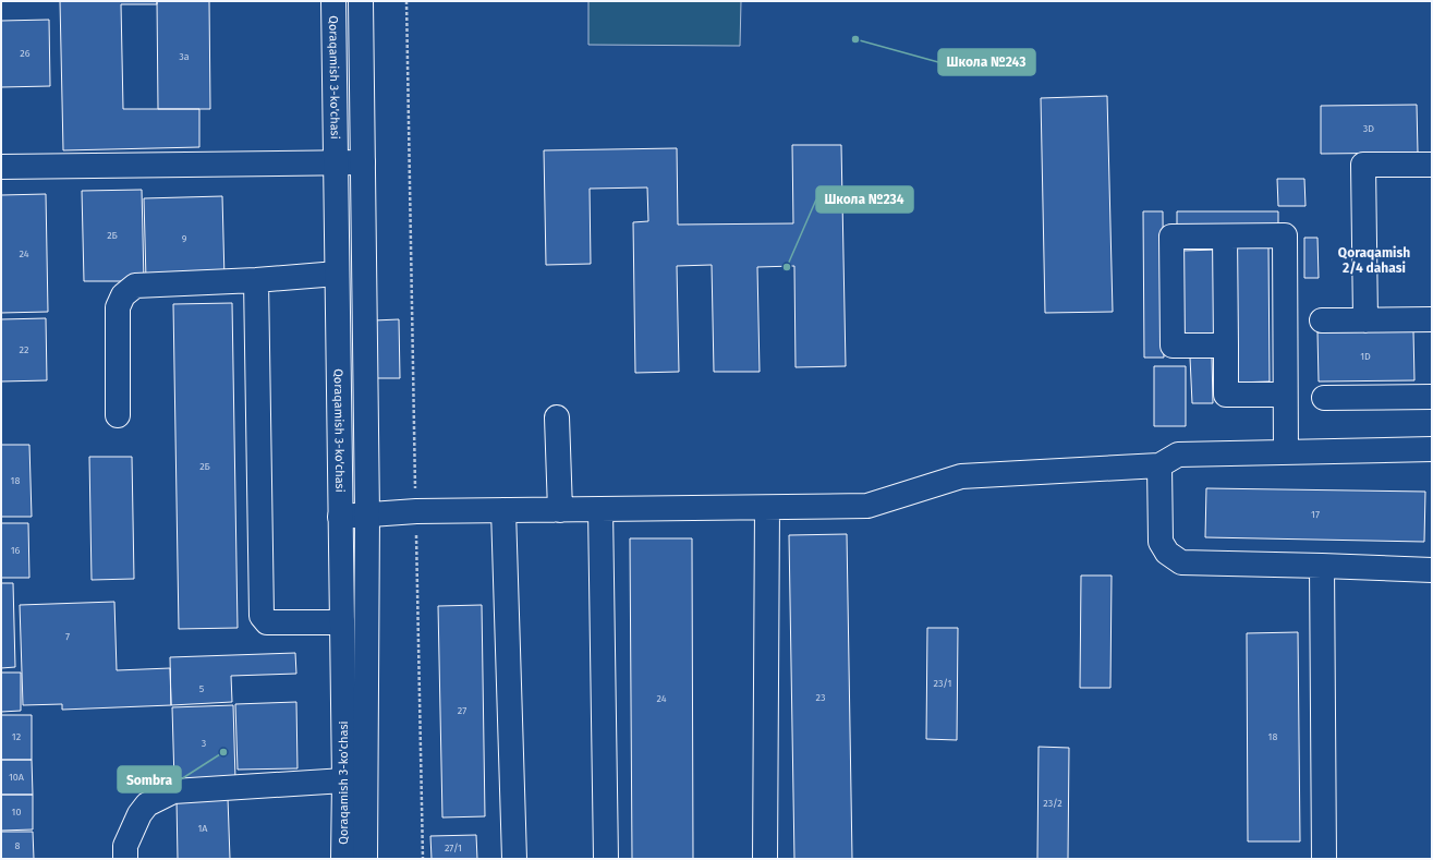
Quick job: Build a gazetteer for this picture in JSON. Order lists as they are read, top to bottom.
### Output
{
  "streets": {
    "main road": ["Qoraqamish 3-ko'chasi"]
  },
  "districts": ["Qoraqamish 2/4 dahasi"],
  "places": ["Школа №243", "Школа №234", "Sombra"],
  "house_numbers": [
    "26",
    "3а",
    "3D",
    "2Б",
    "9",
    "24",
    "22",
    "1D",
    "2Б",
    "18",
    "17",
    "16",
    "7",
    "23/1",
    "5",
    "23",
    "24",
    "27",
    "12",
    "18",
    "3",
    "10A",
    "23/2",
    "10",
    "1А",
    "8",
    "27/1"
  ]
}
